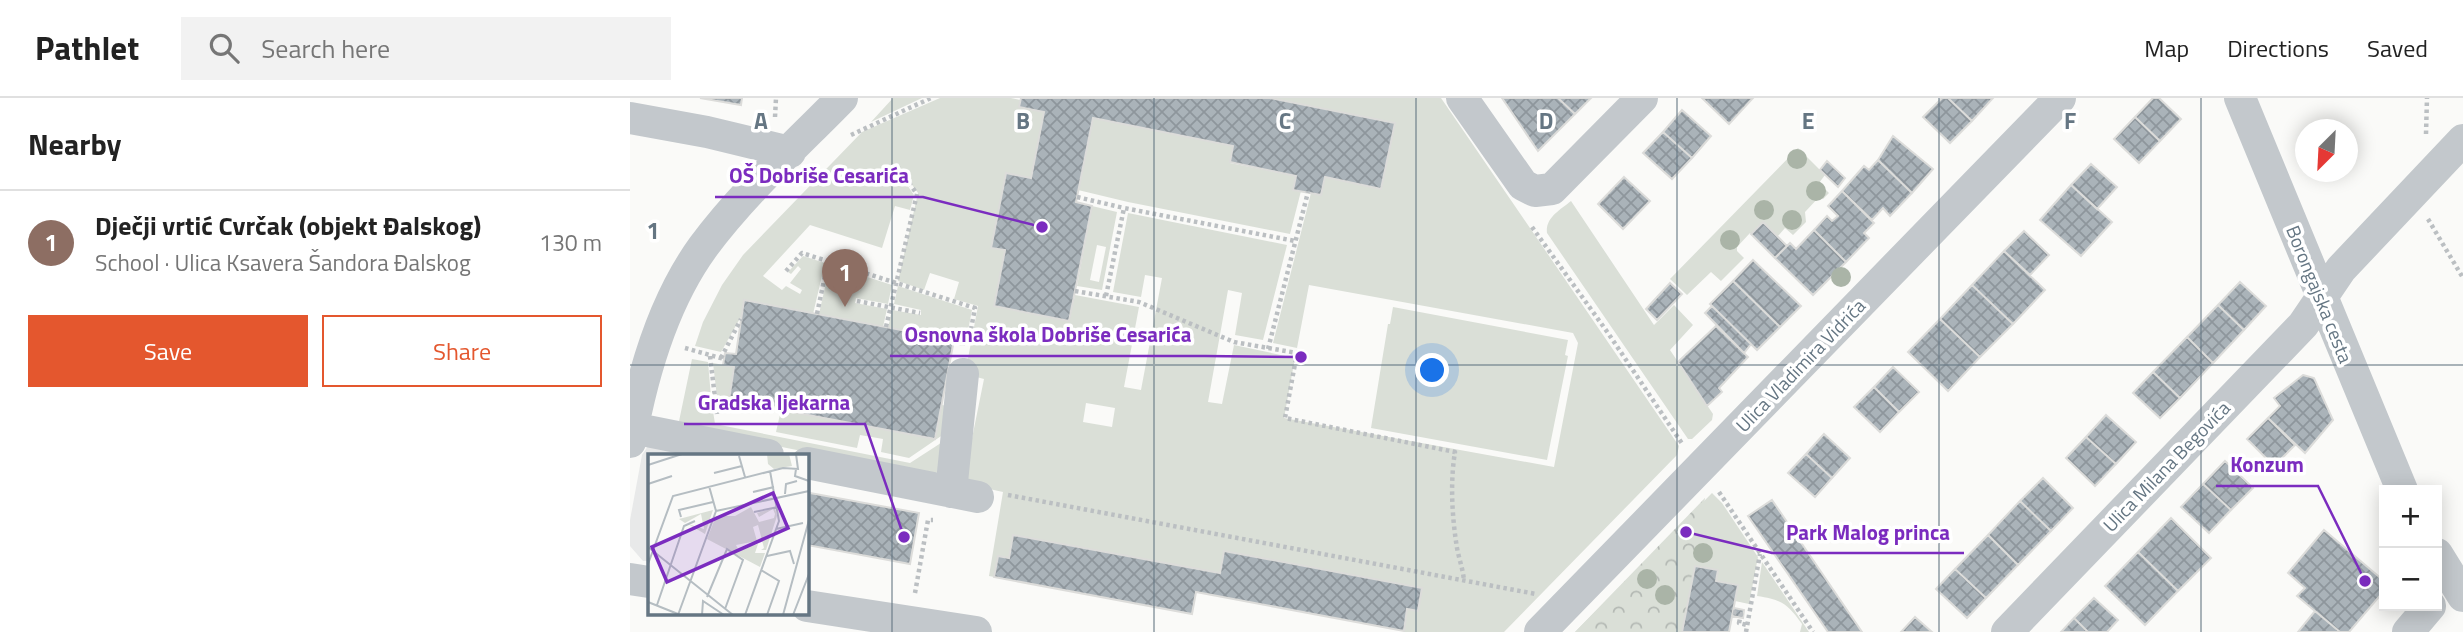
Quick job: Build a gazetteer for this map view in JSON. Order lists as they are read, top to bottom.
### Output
{
  "streets": {
    "street": ["Borongajska cesta", "Ulica Vladimira Vidrića", "Ulica Milana Begovića"]
  },
  "crossings": [
    ["Borongajska cesta", "Ulica Milana Begovića"]
  ],
  "places": [
    "OŠ Dobriše Cesarića",
    "Osnovna škola Dobriše Cesarića",
    "Park Malog princa",
    "Gradska ljekarna",
    "Konzum"
  ],
  "north": "bottom left",
  "page": {
    "header": "Pathlet",
    "search": "Search here",
    "nav": ["Map", "Directions", "Saved"],
    "heading": "Nearby",
    "list": [
      {
        "mark": "1",
        "name": "Dječji vrtić Cvrčak (objekt Đalskog)",
        "note": "School · Ulica Ksavera Šandora Đalskog",
        "value": "130 m"
      }
    ],
    "pins": "1",
    "buttons": ["Save", "Share"],
    "map_buttons": ["+", "−"]
  },
  "grid": {
    "columns": [
      "A",
      "B",
      "C",
      "D",
      "E",
      "F"
    ],
    "rows": ["1"]
  }
}
